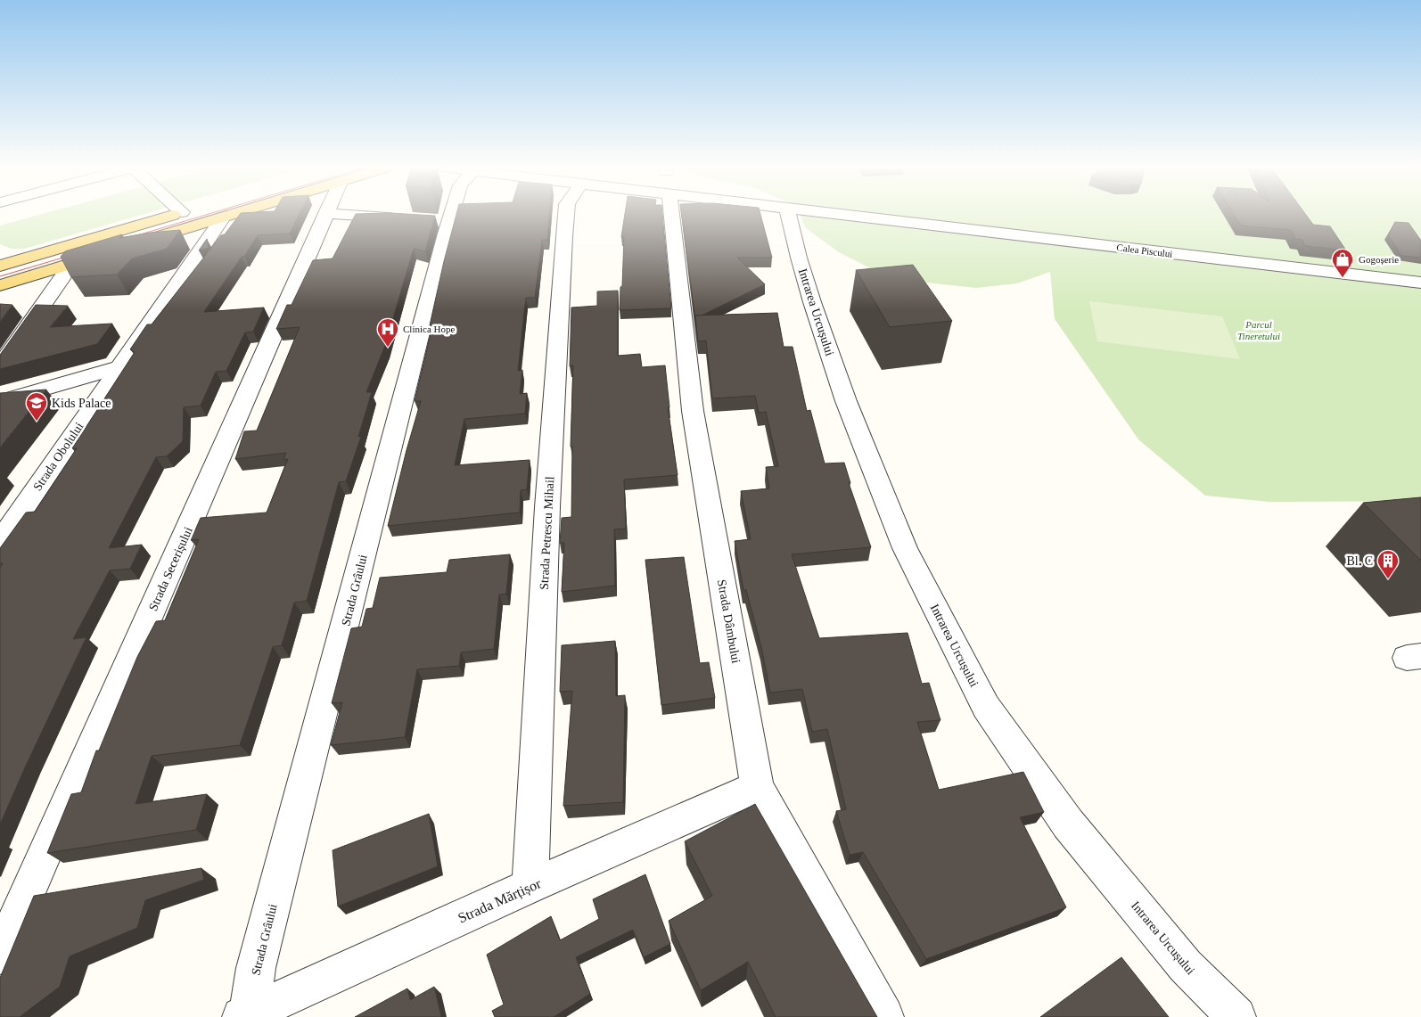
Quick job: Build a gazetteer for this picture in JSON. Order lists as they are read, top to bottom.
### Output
{
  "streets": {
    "street": [
      "Calea Piscului",
      "Intrarea Urcușului",
      "Strada Obolului",
      "Strada Petrescu Mihail",
      "Strada Secerișului",
      "Strada Grâului",
      "Strada Dâmbului",
      "Strada Mărțișor"
    ]
  },
  "crossings": [
    ["Strada Petrescu Mihail", "Strada Mărțișor"],
    ["Strada Grâului", "Strada Mărțișor"],
    ["Strada Dâmbului", "Strada Mărțișor"]
  ],
  "parks": ["Parcul Tineretului"],
  "places": {
    "shop": ["Gogoșerie"],
    "hospital": ["Clinica Hope"],
    "school or university": ["Kids Palace"],
    "building": ["Bl. C"]
  }
}
